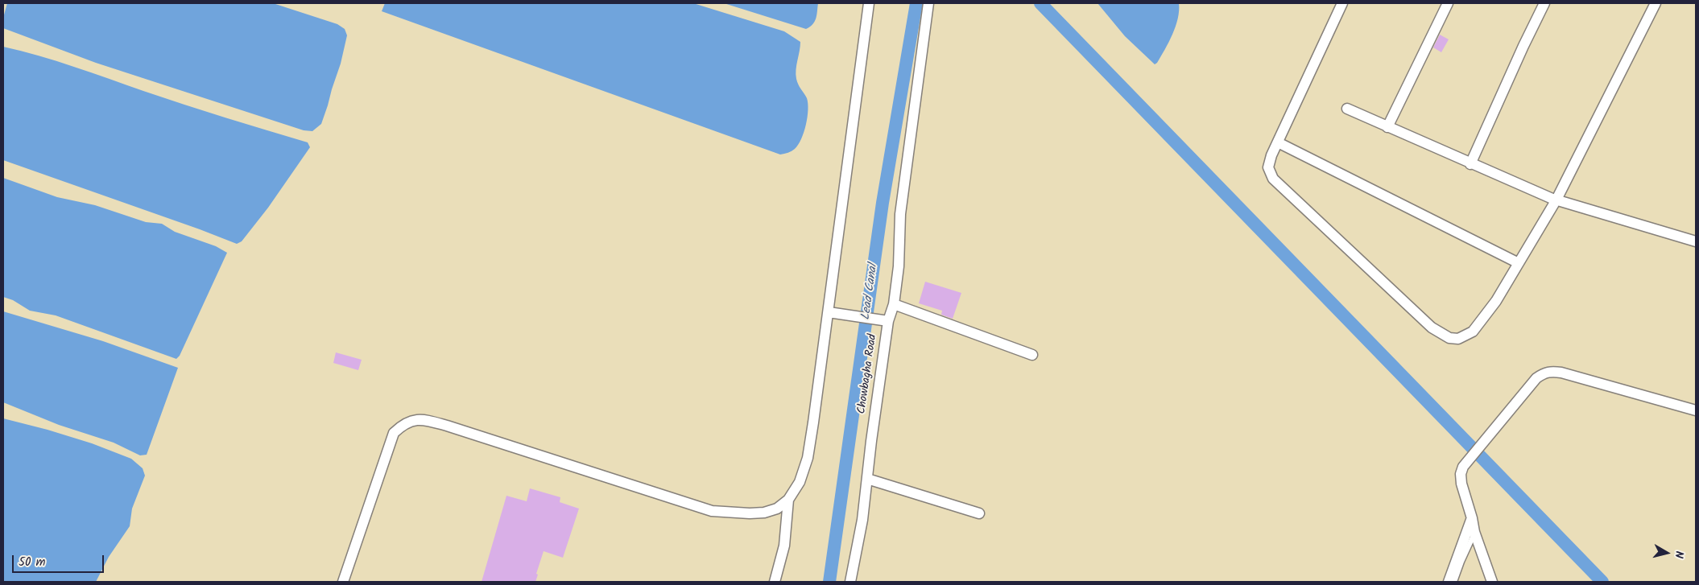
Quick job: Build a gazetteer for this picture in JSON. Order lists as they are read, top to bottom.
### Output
{
  "streets": {
    "street": ["Chowbagha Road"]
  },
  "water": ["Lead Canal"],
  "scale_bar": "50 m",
  "north": "right"
}
